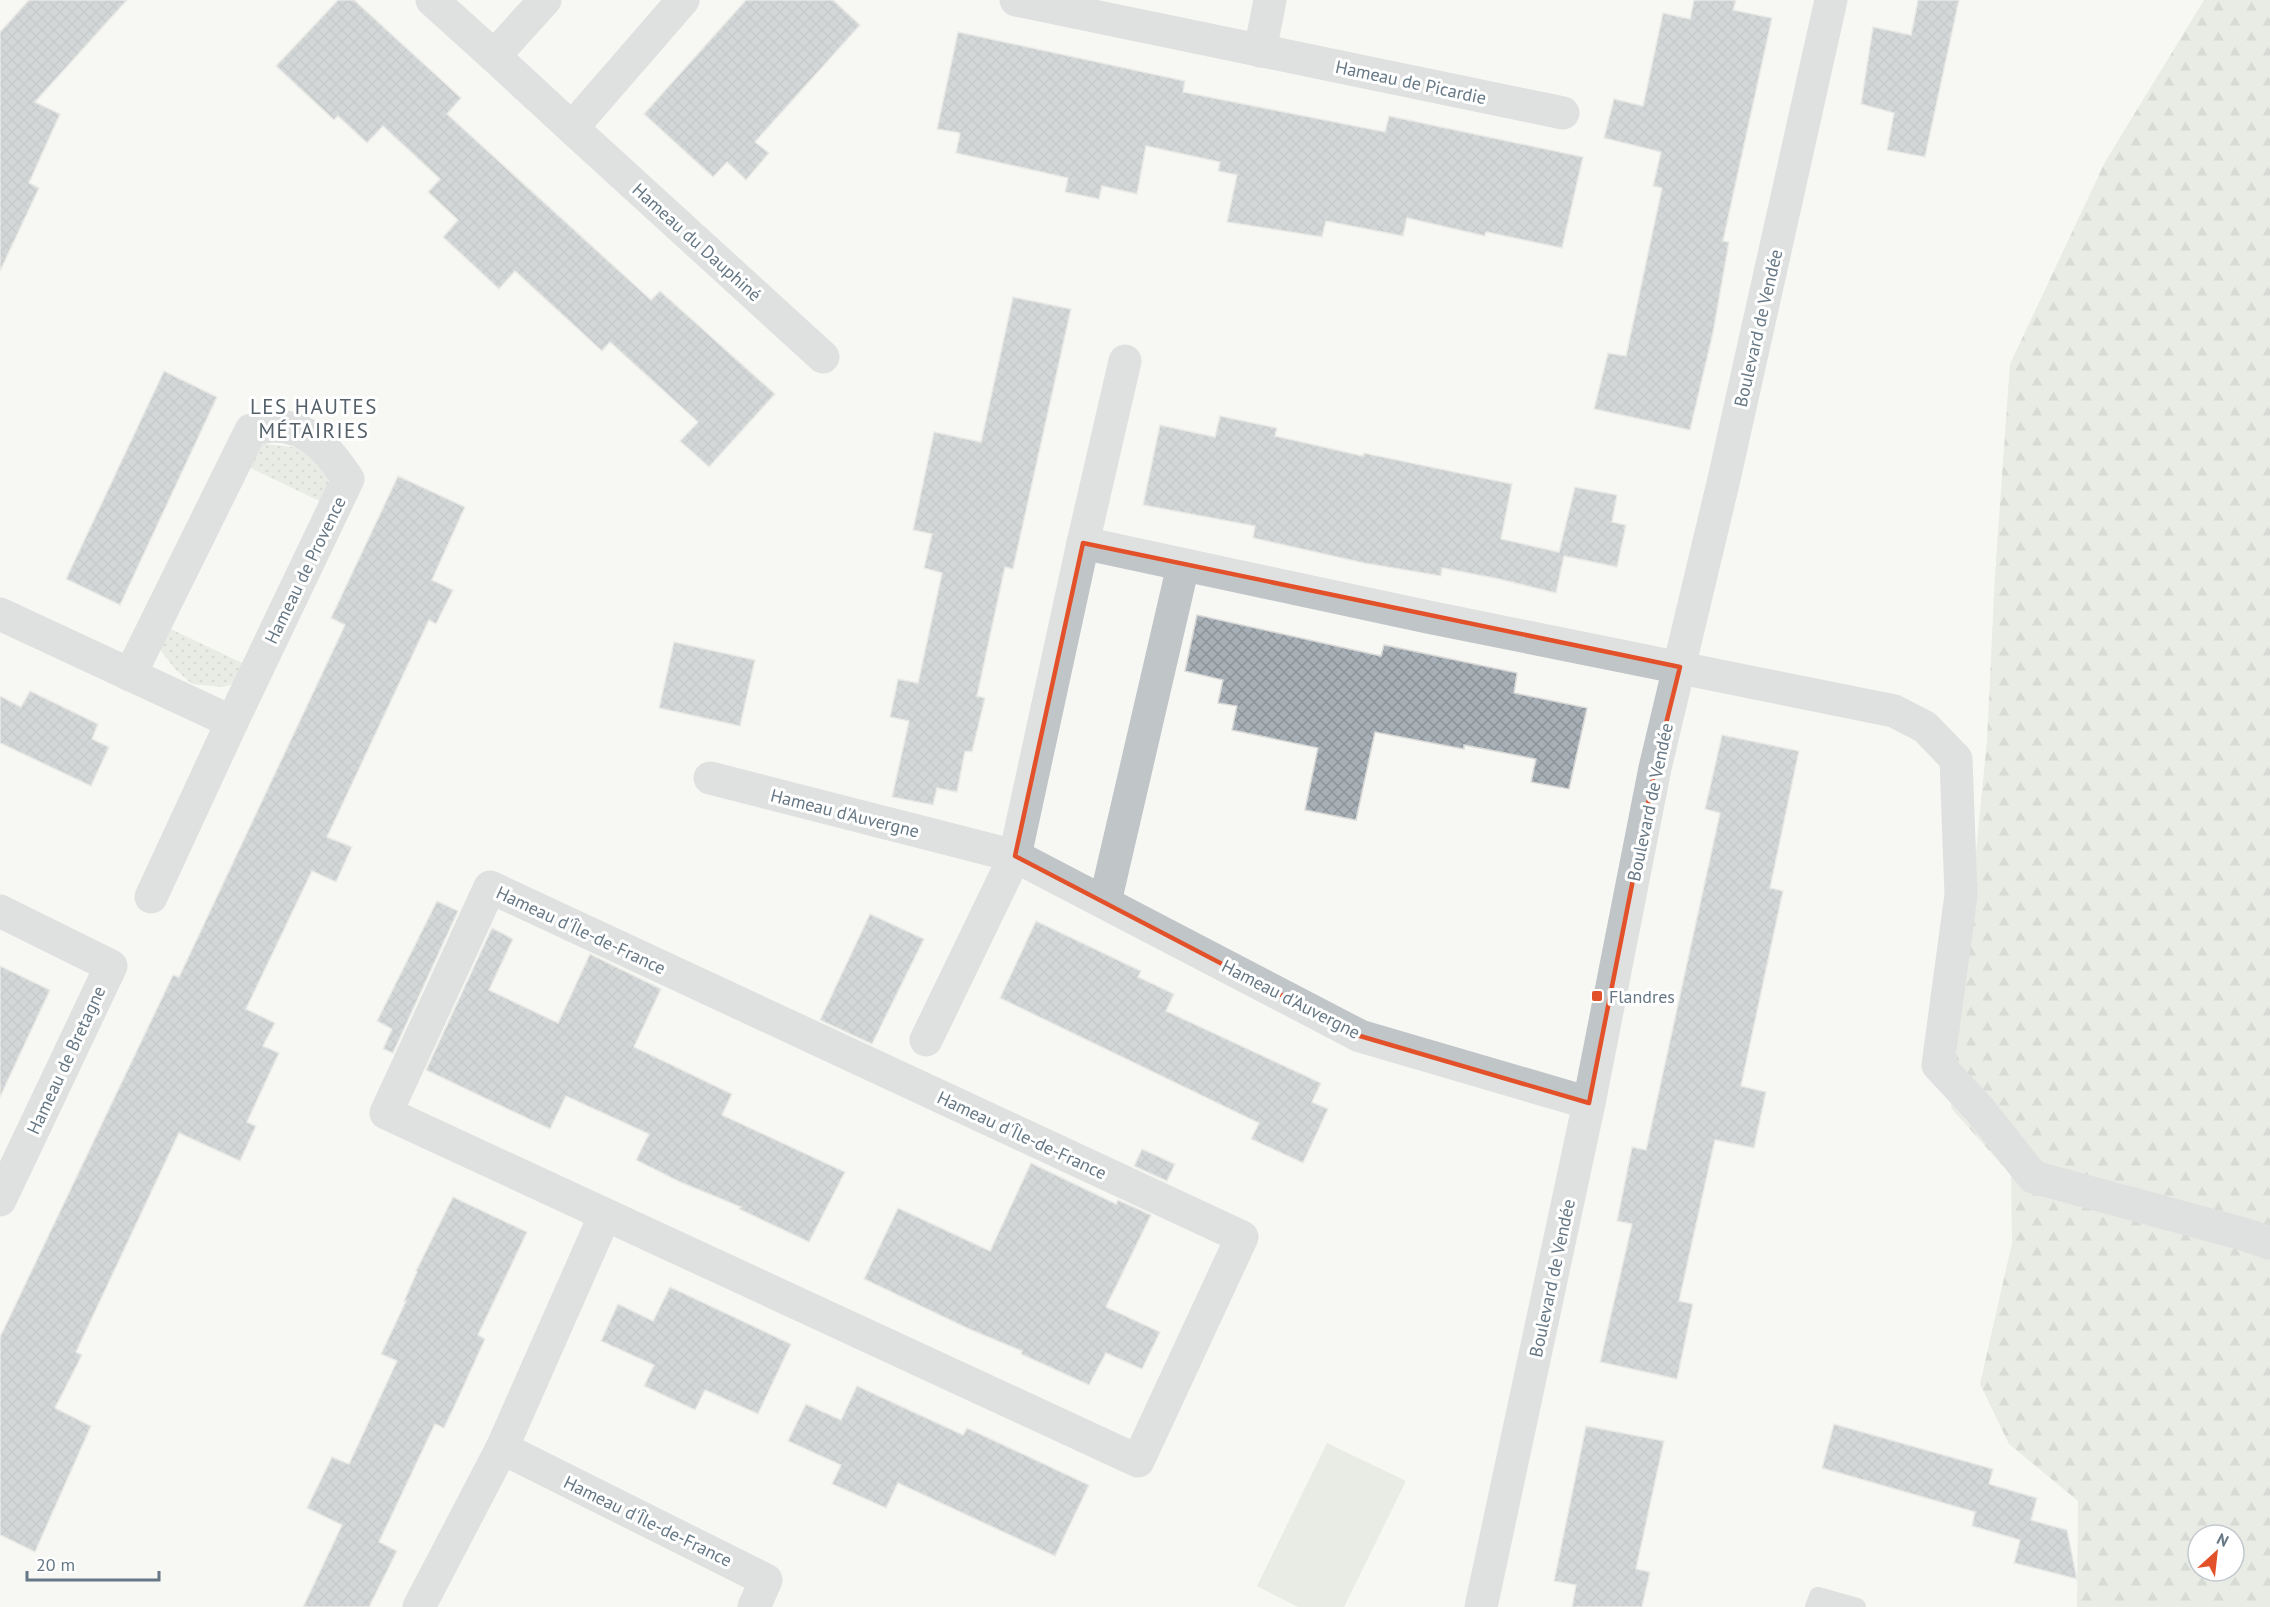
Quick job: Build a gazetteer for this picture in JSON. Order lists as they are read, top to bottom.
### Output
{
  "streets": {
    "street": [
      "Hameau de Picardie",
      "Hameau du Dauphiné",
      "Boulevard de Vendée",
      "Hameau de Provence",
      "Hameau d'Auvergne",
      "Hameau d'Île-de-France",
      "Hameau de Bretagne"
    ]
  },
  "crossings": [
    ["Boulevard de Vendée", "Hameau d'Auvergne"]
  ],
  "districts": ["LES HAUTES MÉTAIRIES"],
  "places": {
    "transit": ["Flandres"]
  },
  "scale_bar": "20 m",
  "north": "top right"
}
